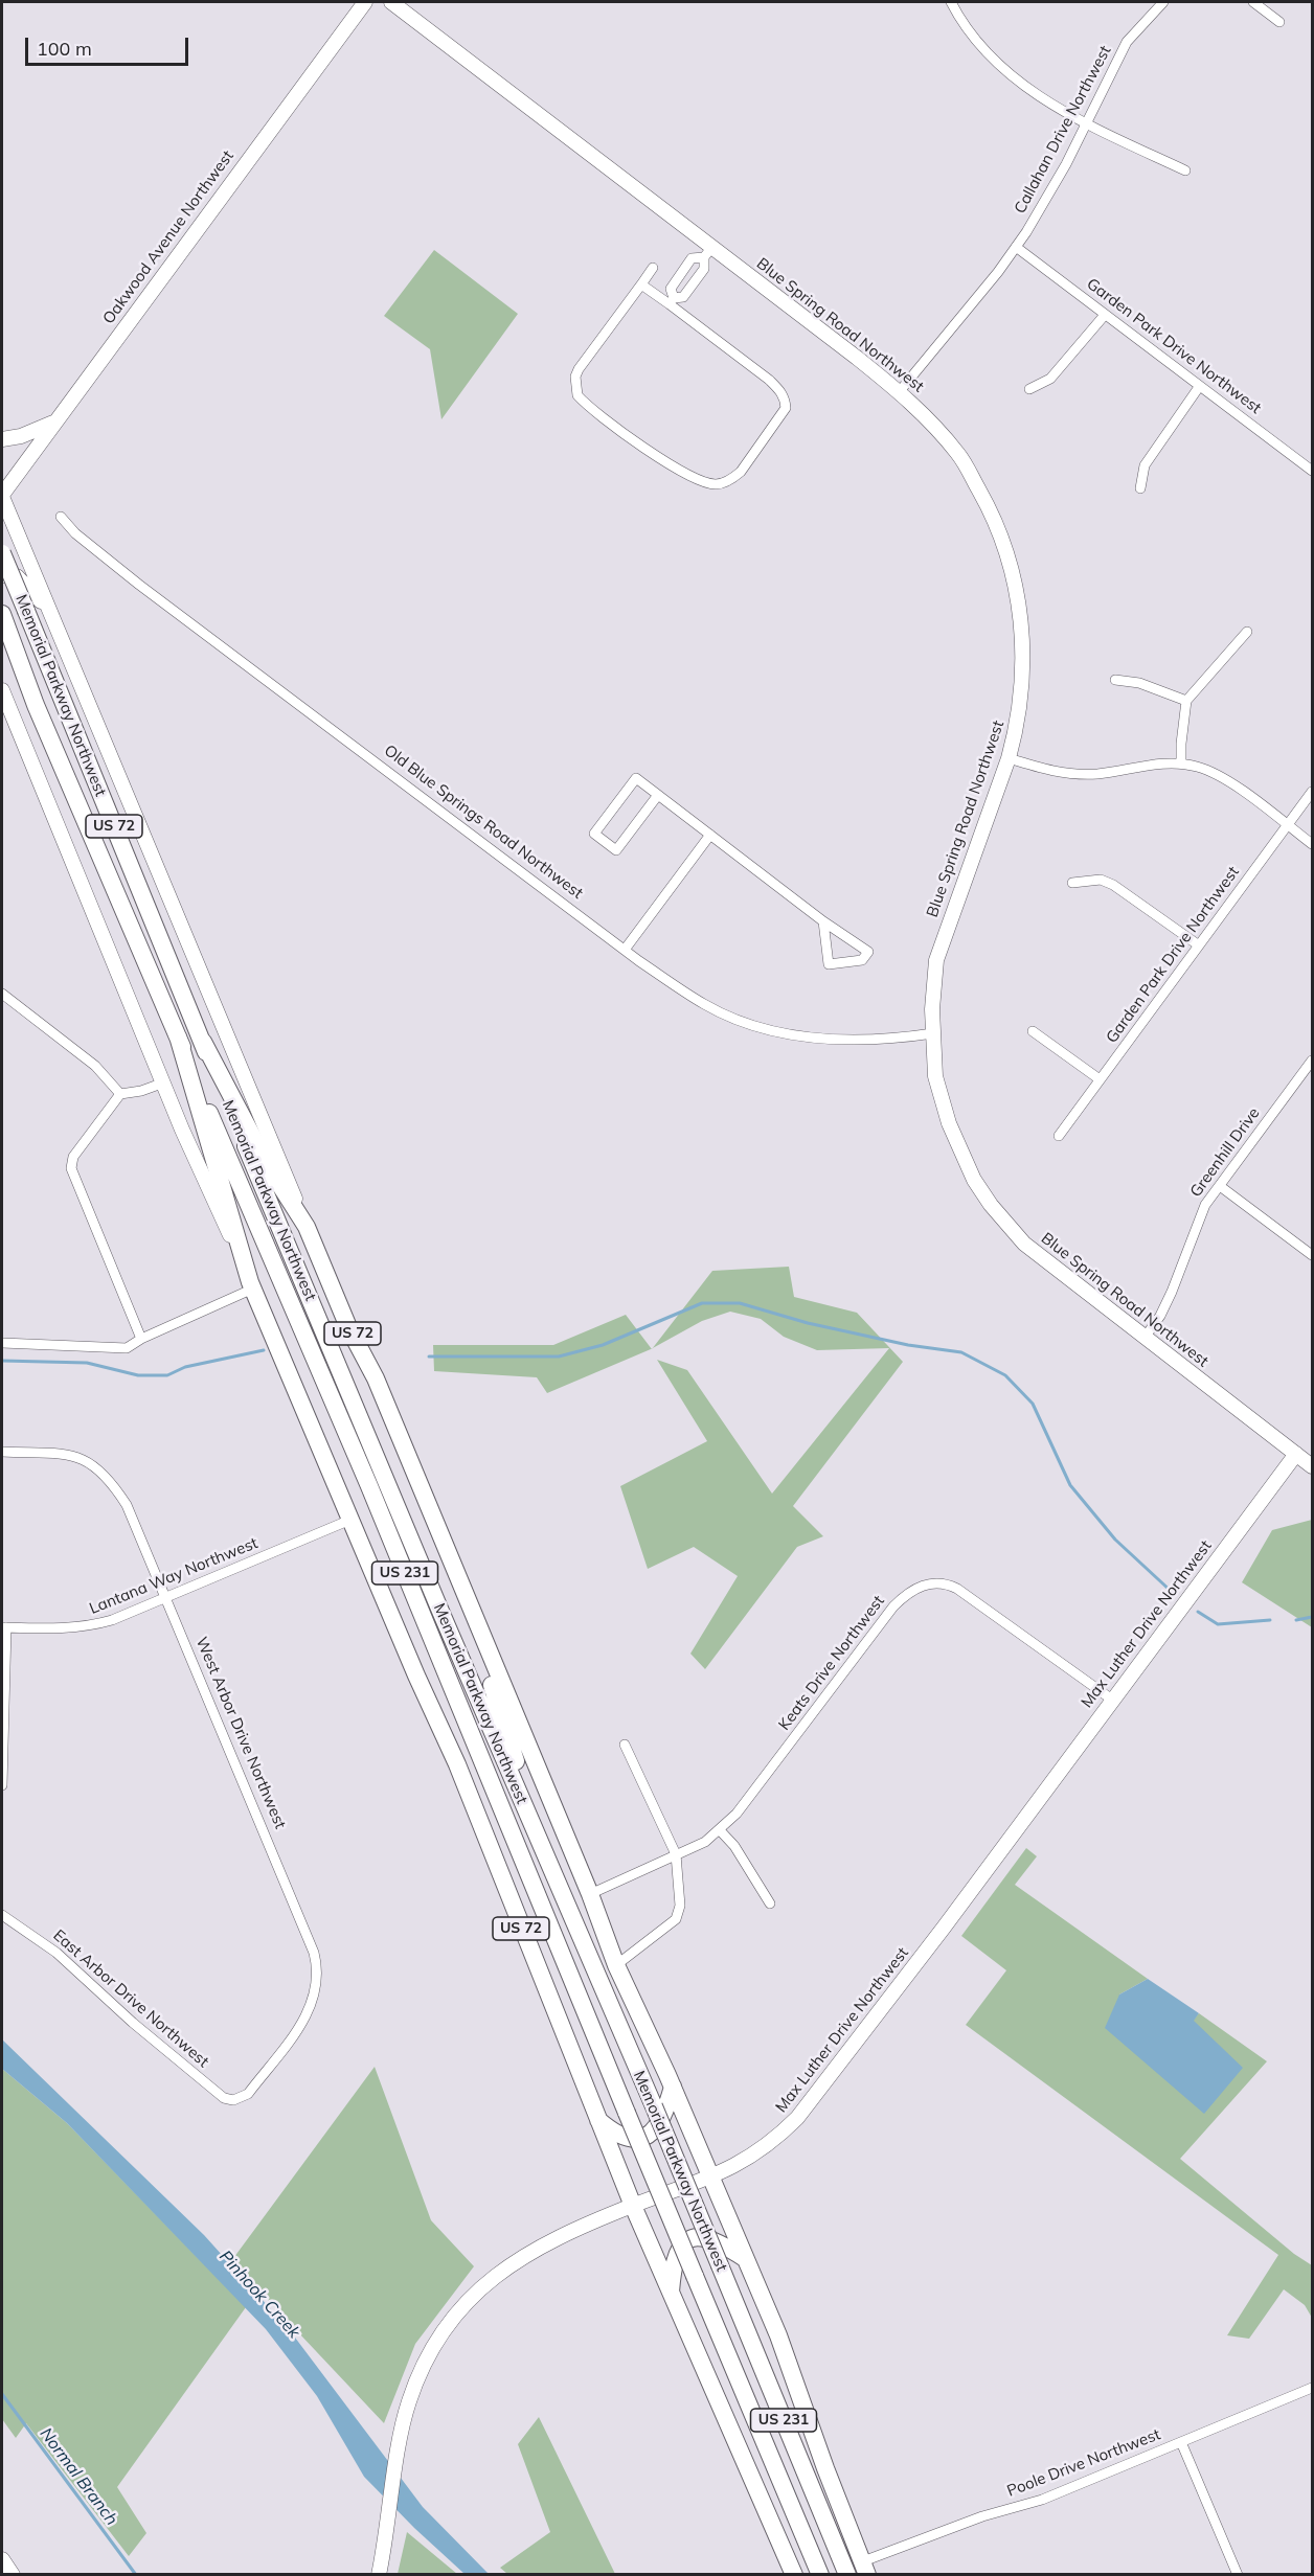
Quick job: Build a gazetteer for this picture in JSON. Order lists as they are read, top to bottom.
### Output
{
  "streets": {
    "highway": ["Memorial Parkway Northwest", "US 72", "US 231"],
    "street": [
      "Callahan Drive Northwest",
      "Oakwood Avenue Northwest",
      "Blue Spring Road Northwest",
      "Garden Park Drive Northwest",
      "Old Blue Springs Road Northwest",
      "Greenhill Drive",
      "Lantana Way Northwest",
      "Max Luther Drive Northwest",
      "Keats Drive Northwest",
      "West Arbor Drive Northwest",
      "East Arbor Drive Northwest",
      "Poole Drive Northwest"
    ]
  },
  "crossings": [
    ["Callahan Drive Northwest", "Blue Spring Road Northwest"],
    ["Callahan Drive Northwest", "Garden Park Drive Northwest"],
    ["Blue Spring Road Northwest", "Old Blue Springs Road Northwest"],
    ["Blue Spring Road Northwest", "Greenhill Drive"],
    ["Blue Spring Road Northwest", "Max Luther Drive Northwest"],
    ["Memorial Parkway Northwest", "US 72"],
    ["US 72", "Lantana Way Northwest"],
    ["US 72", "Max Luther Drive Northwest"],
    ["US 72", "Keats Drive Northwest"],
    ["US 72", "Poole Drive Northwest"],
    ["Lantana Way Northwest", "West Arbor Drive Northwest"],
    ["Max Luther Drive Northwest", "Keats Drive Northwest"],
    ["West Arbor Drive Northwest", "East Arbor Drive Northwest"]
  ],
  "water": ["Pinhook Creek", "Normal Branch"],
  "scale_bar": "100 m"
}
